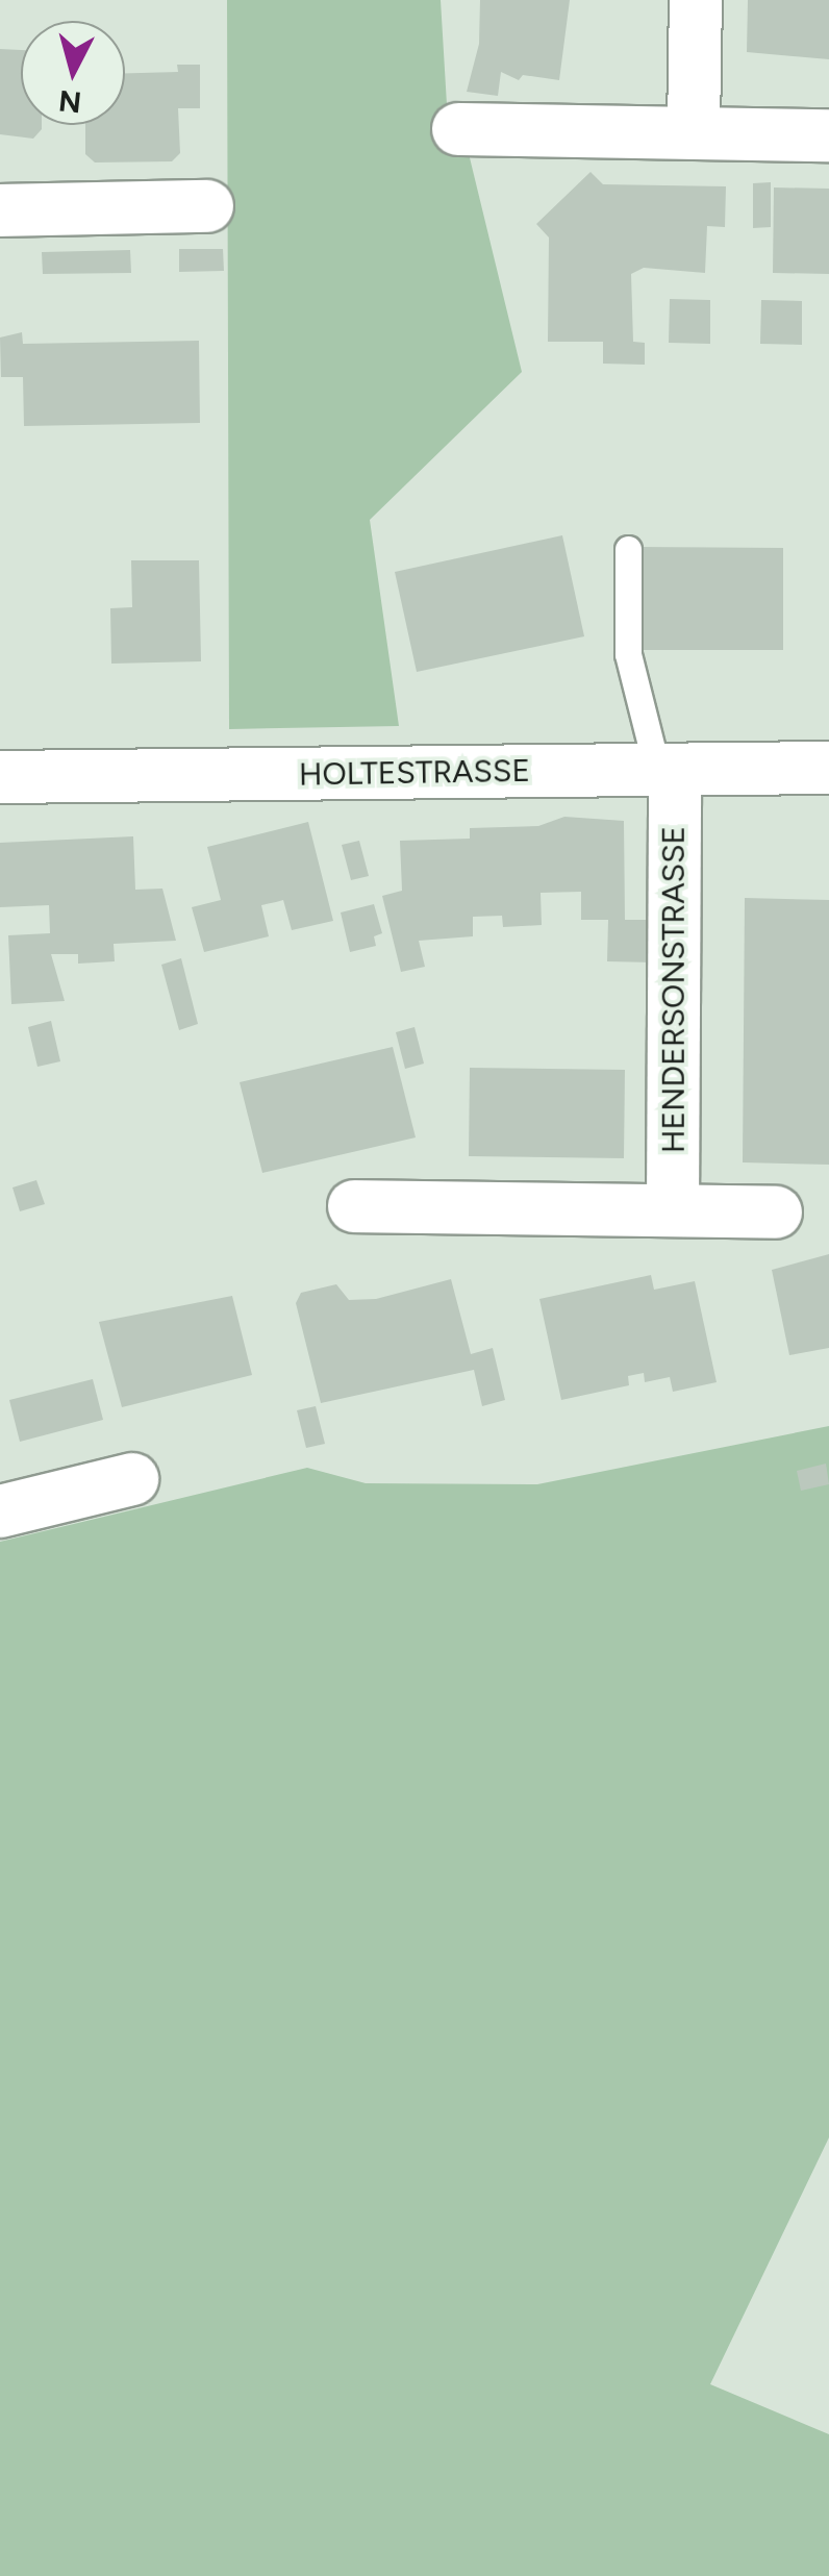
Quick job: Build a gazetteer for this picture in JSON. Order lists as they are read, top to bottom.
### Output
{
  "streets": {
    "street": ["HOLTESTRASSE", "HENDERSONSTRASSE"]
  },
  "crossings": [
    ["HOLTESTRASSE", "HENDERSONSTRASSE"]
  ],
  "north": "bottom"
}
